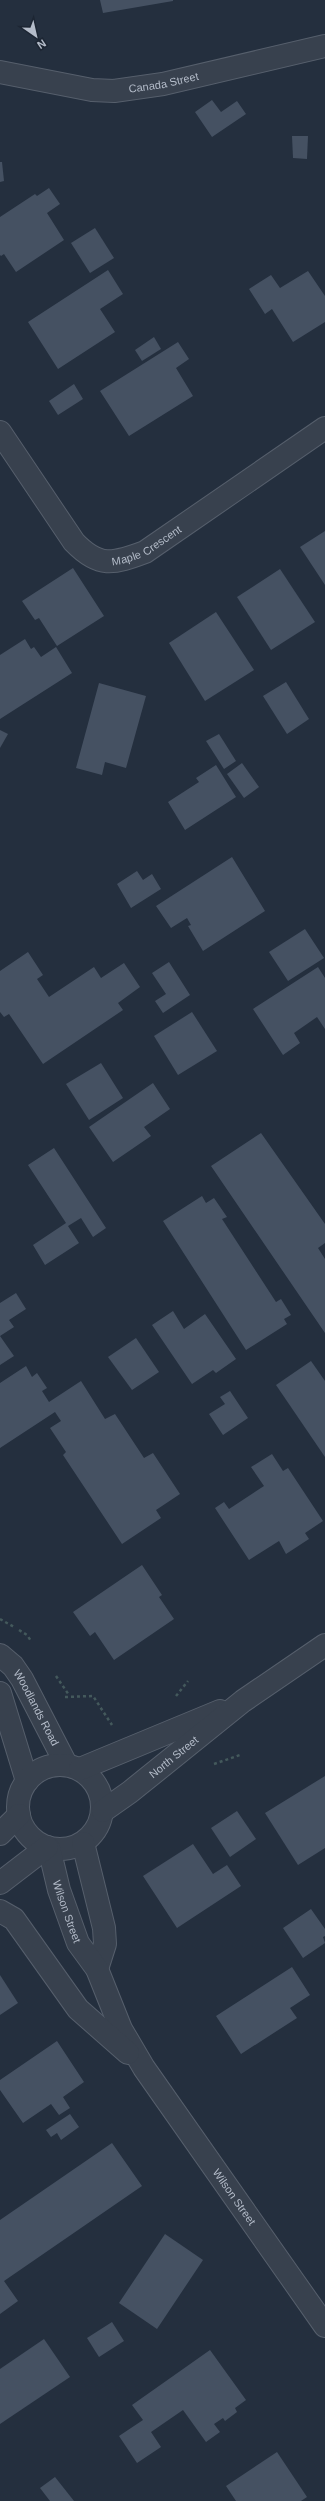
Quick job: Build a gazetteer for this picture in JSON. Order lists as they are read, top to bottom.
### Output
{
  "streets": {
    "street": [
      "Canada Street",
      "Maple Crescent",
      "Woodlands Road",
      "North Street",
      "Wilson Street"
    ]
  },
  "crossings": [
    ["Woodlands Road", "North Street"],
    ["Woodlands Road", "Wilson Street"],
    ["North Street", "Wilson Street"]
  ],
  "north": "bottom right"
}
